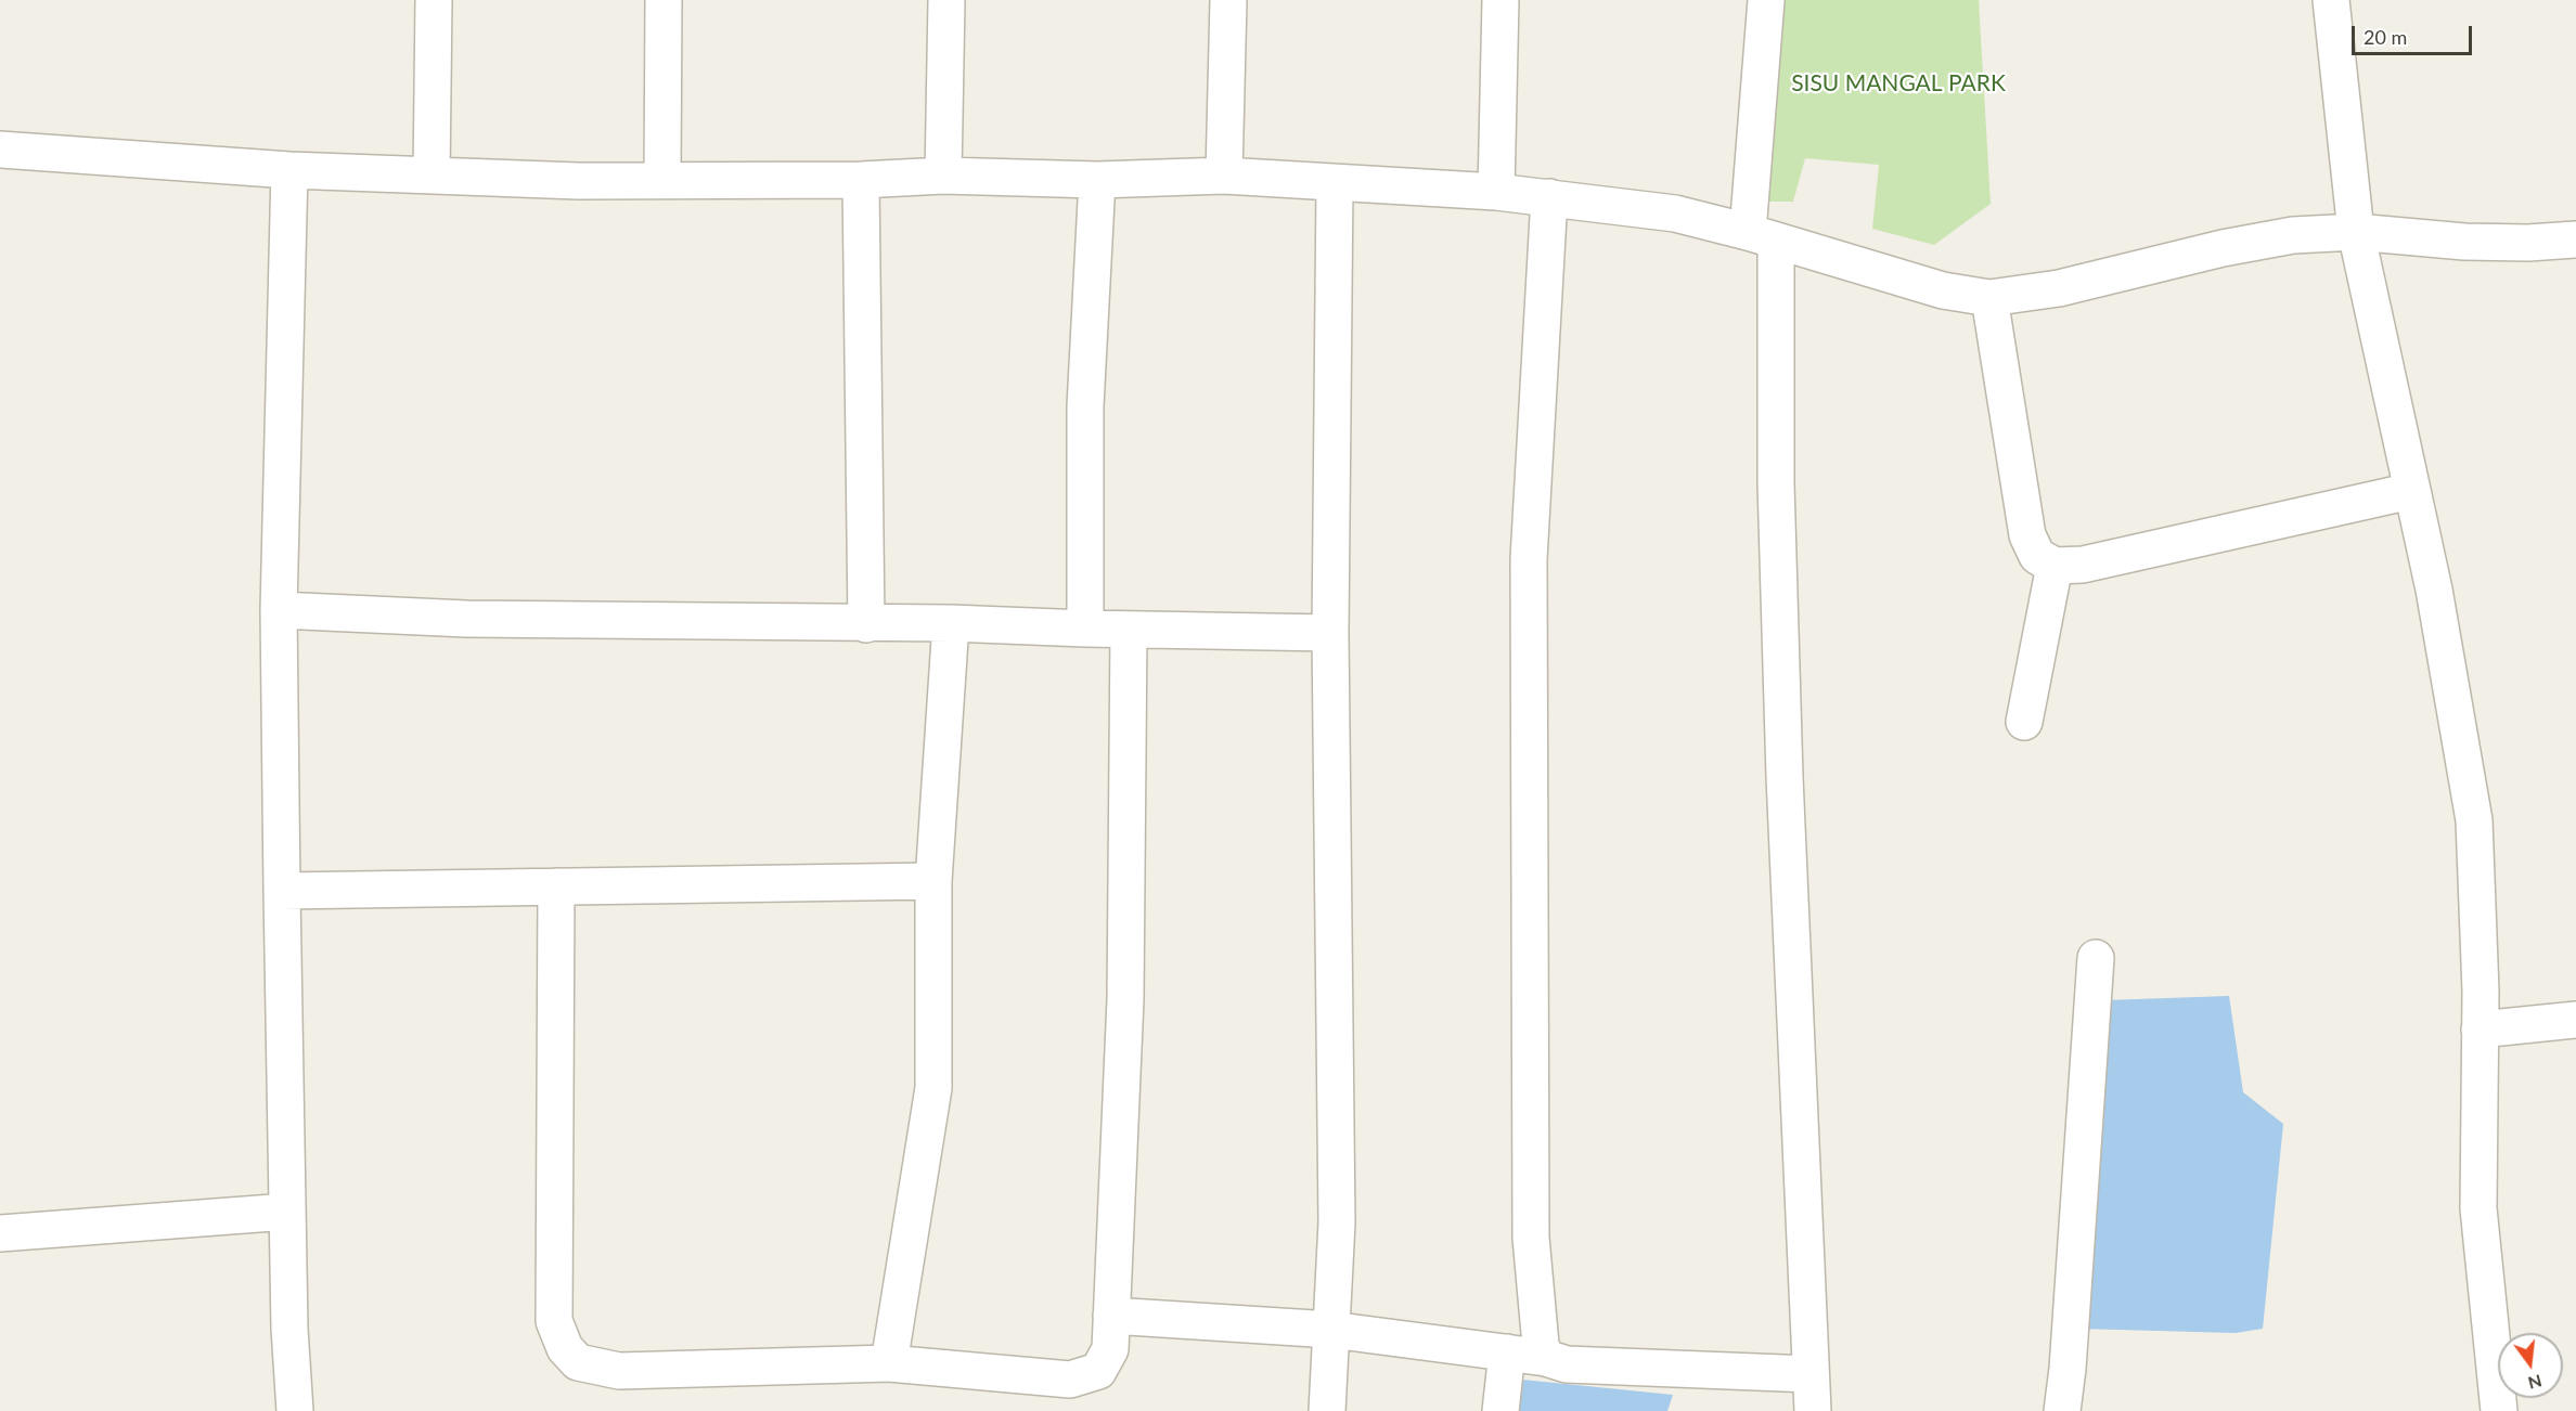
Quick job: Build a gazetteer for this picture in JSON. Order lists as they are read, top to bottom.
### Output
{
  "parks": ["SISU MANGAL PARK"],
  "scale_bar": "20 m",
  "north": "bottom"
}
